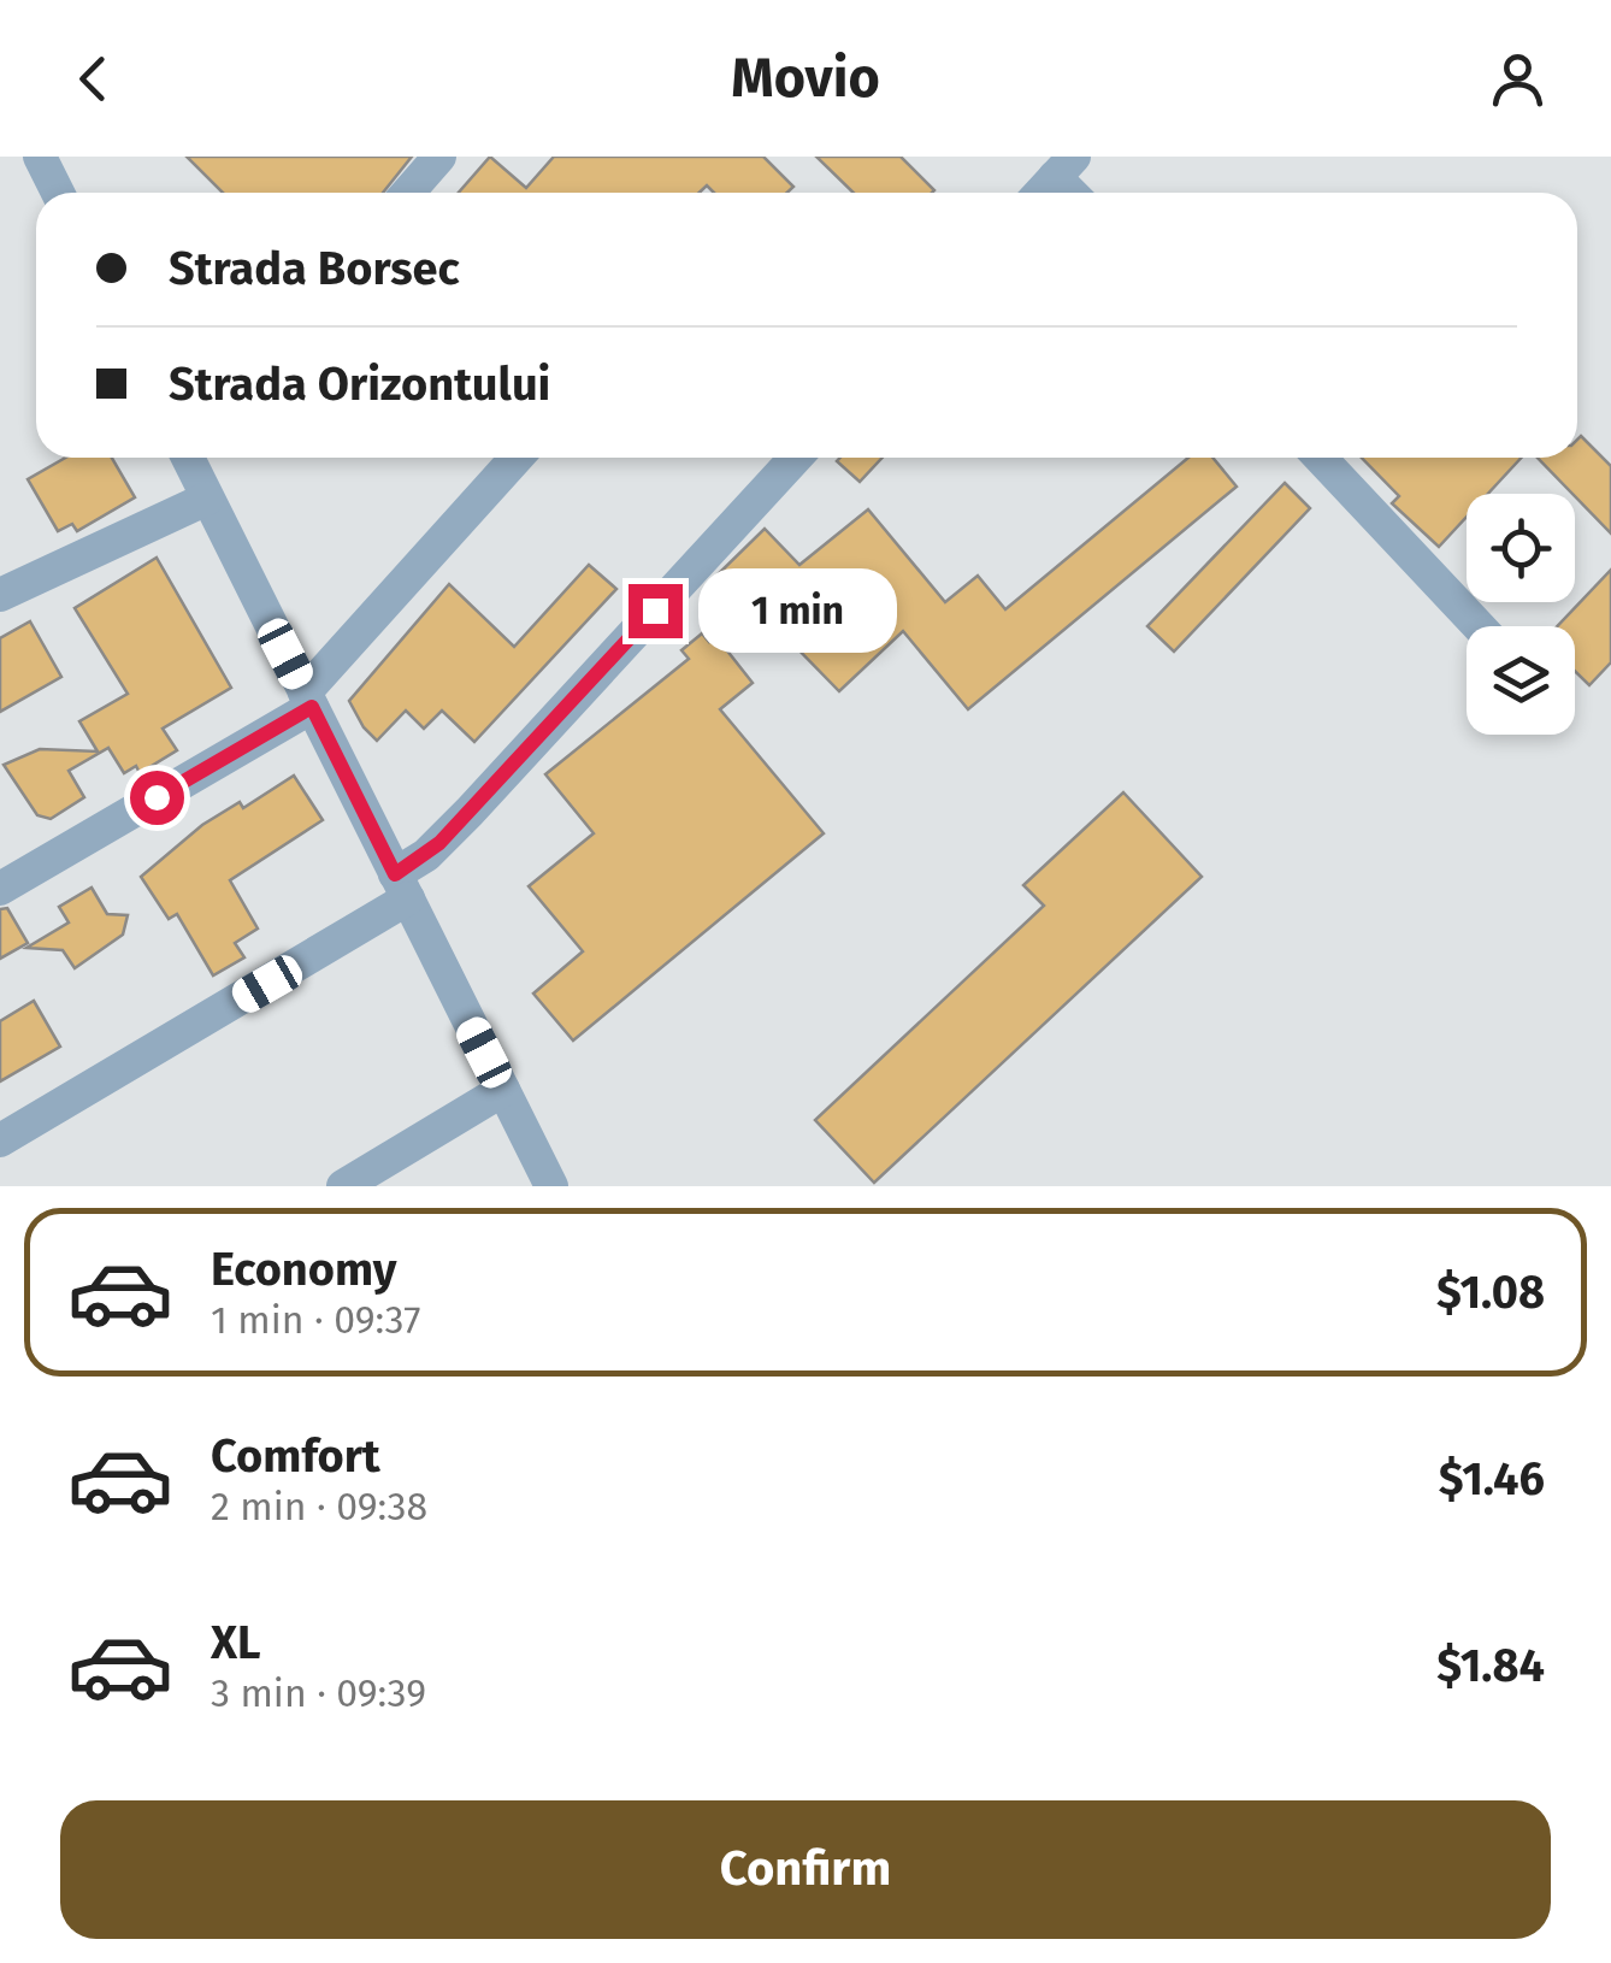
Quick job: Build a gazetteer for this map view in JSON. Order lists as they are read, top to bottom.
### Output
{
  "page": {
    "header": "Movio",
    "banner": ["Strada Borsec", "Strada Orizontului"],
    "bubble": "1 min",
    "list": [
      {
        "name": "Economy",
        "note": "1 min · 09:37",
        "value": "$1.08"
      },
      {
        "name": "Comfort",
        "note": "2 min · 09:38",
        "value": "$1.46"
      },
      {
        "name": "XL",
        "note": "3 min · 09:39",
        "value": "$1.84"
      }
    ],
    "buttons": "Confirm"
  }
}
